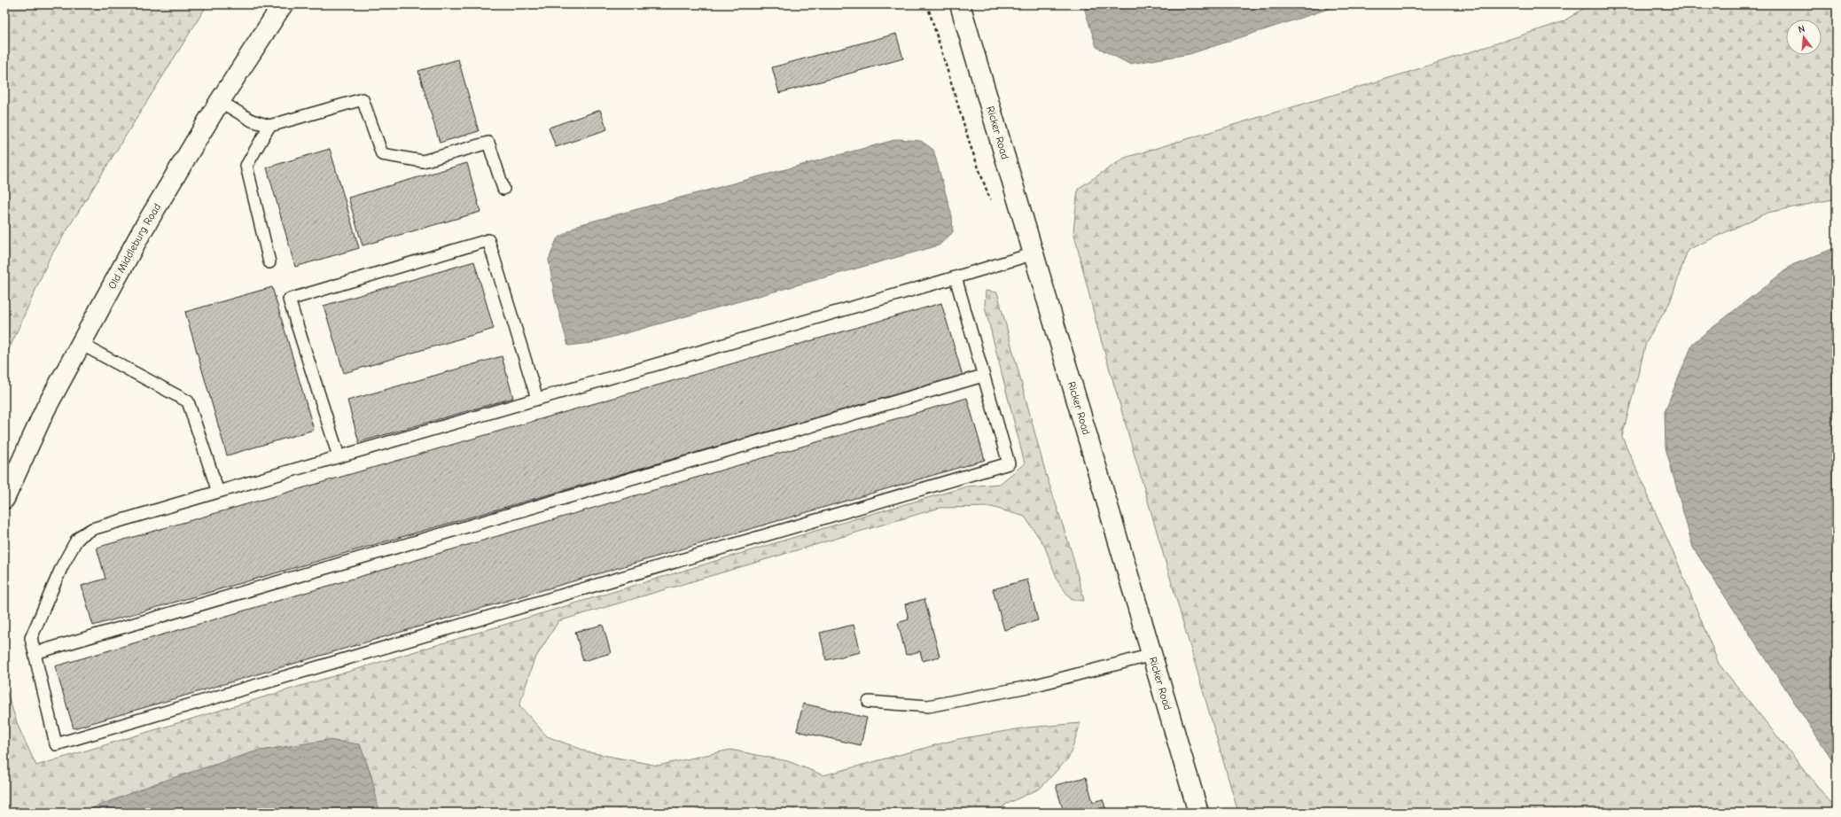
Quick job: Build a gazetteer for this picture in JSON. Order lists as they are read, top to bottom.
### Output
{
  "streets": {
    "street": ["Ricker Road", "Old Middleburg Road"]
  },
  "north": "top"
}
